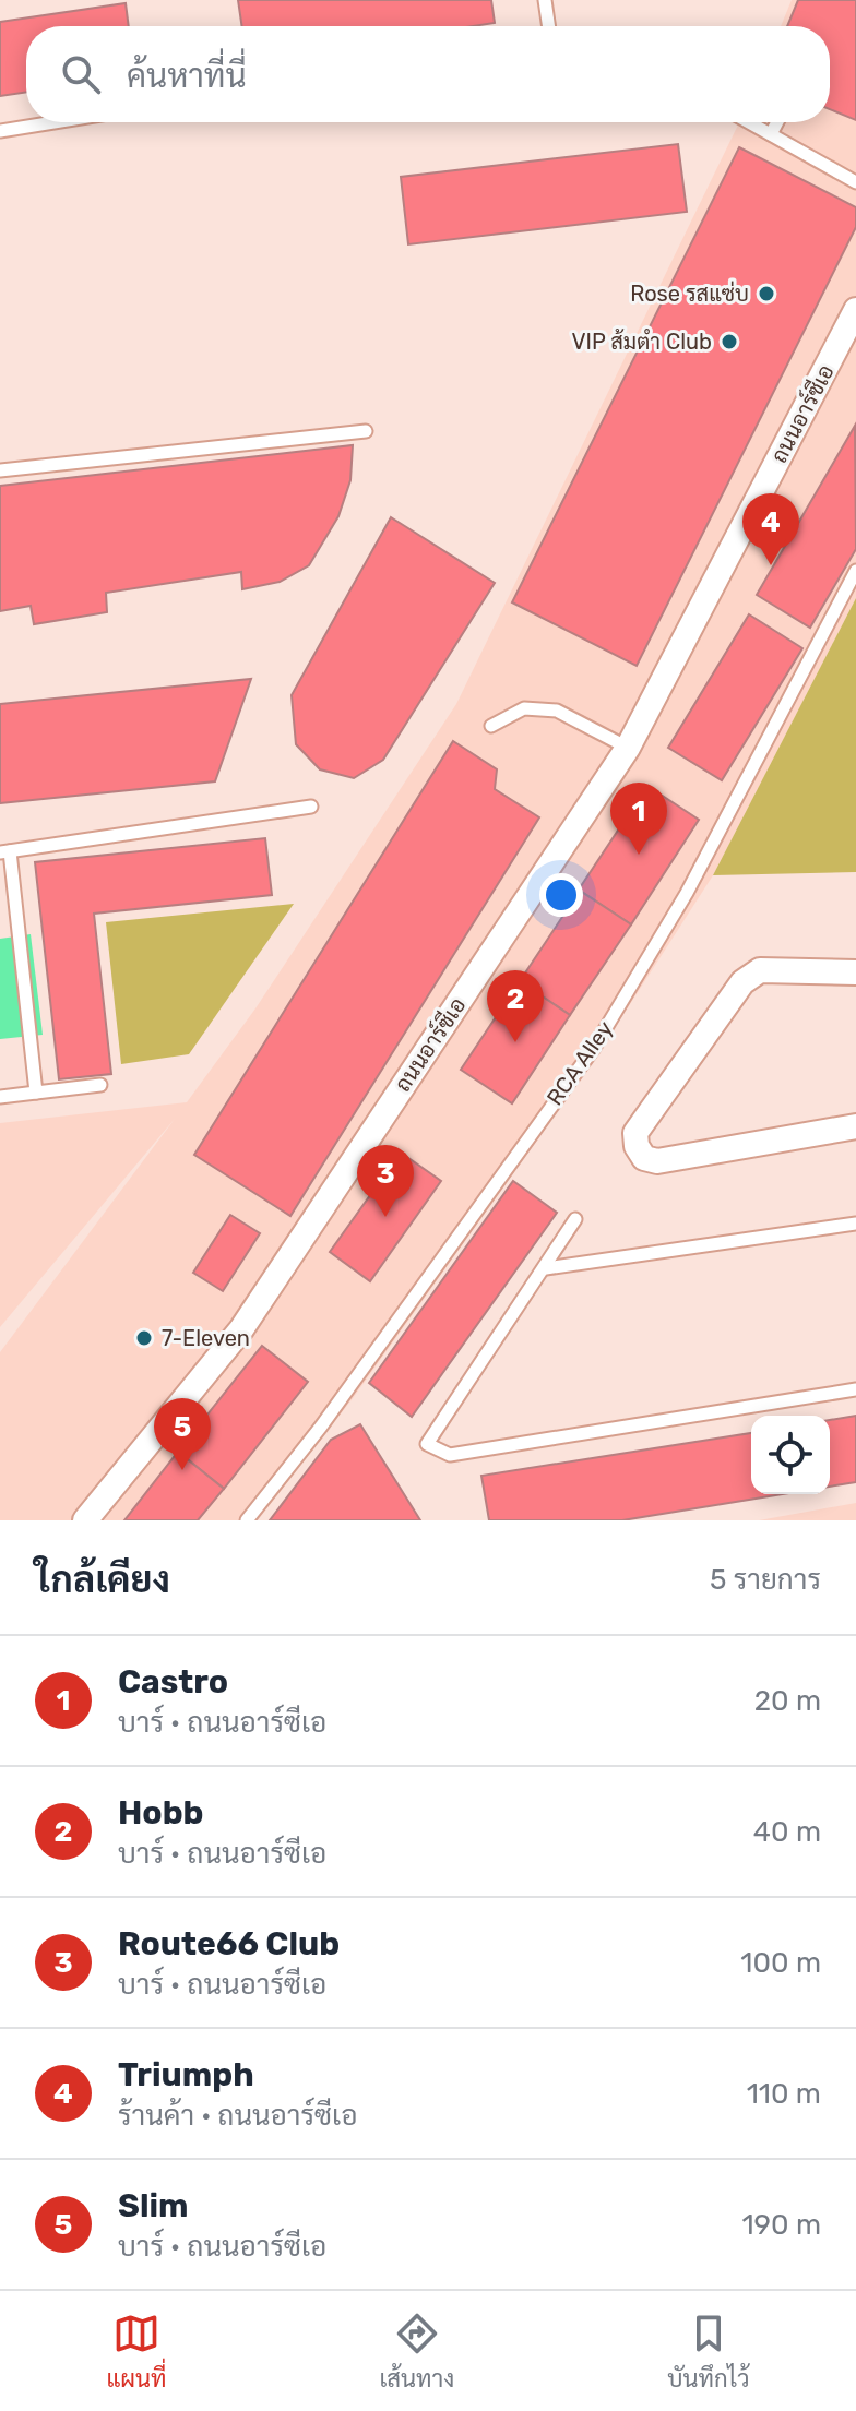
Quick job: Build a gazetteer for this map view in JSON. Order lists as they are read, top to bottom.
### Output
{
  "streets": {
    "street": ["ถนนอาร์ซีเอ"],
    "lane": ["RCA Alley"]
  },
  "places": ["Rose รสแซ่บ", "VIP ส้มตำ Club", "7-Eleven"],
  "page": {
    "search": "ค้นหาที่นี่",
    "pins": [
      "4",
      "1",
      "2",
      "3",
      "5"
    ],
    "heading": ["ใกล้เคียง", "5 รายการ"],
    "list": [
      {
        "mark": "1",
        "name": "Castro",
        "note": "บาร์ · ถนนอาร์ซีเอ",
        "value": "20 m"
      },
      {
        "mark": "2",
        "name": "Hobb",
        "note": "บาร์ · ถนนอาร์ซีเอ",
        "value": "40 m"
      },
      {
        "mark": "3",
        "name": "Route66 Club",
        "note": "บาร์ · ถนนอาร์ซีเอ",
        "value": "100 m"
      },
      {
        "mark": "4",
        "name": "Triumph",
        "note": "ร้านค้า · ถนนอาร์ซีเอ",
        "value": "110 m"
      },
      {
        "mark": "5",
        "name": "Slim",
        "note": "บาร์ · ถนนอาร์ซีเอ",
        "value": "190 m"
      }
    ],
    "nav": ["แผนที่", "เส้นทาง", "บันทึกไว้"]
  }
}
